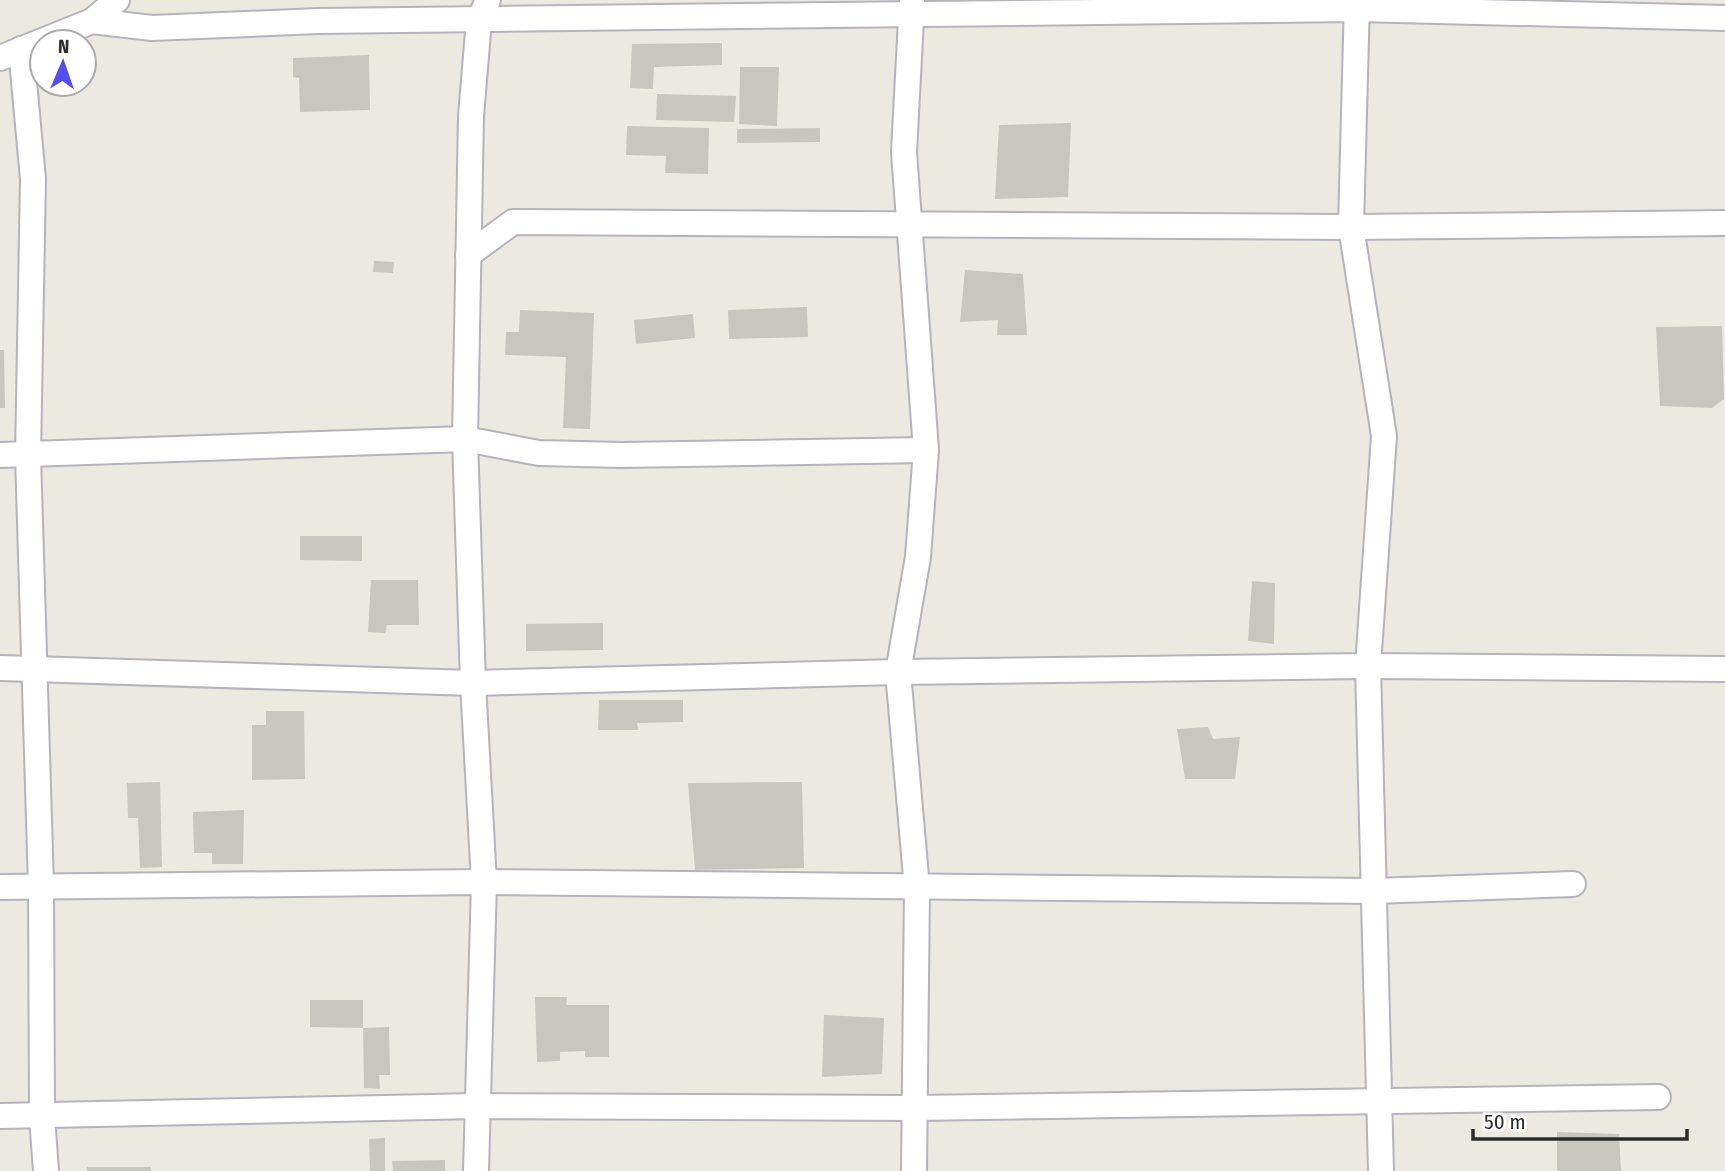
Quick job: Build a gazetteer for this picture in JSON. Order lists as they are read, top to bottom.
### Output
{
  "scale_bar": "50 m",
  "north": "top"
}
